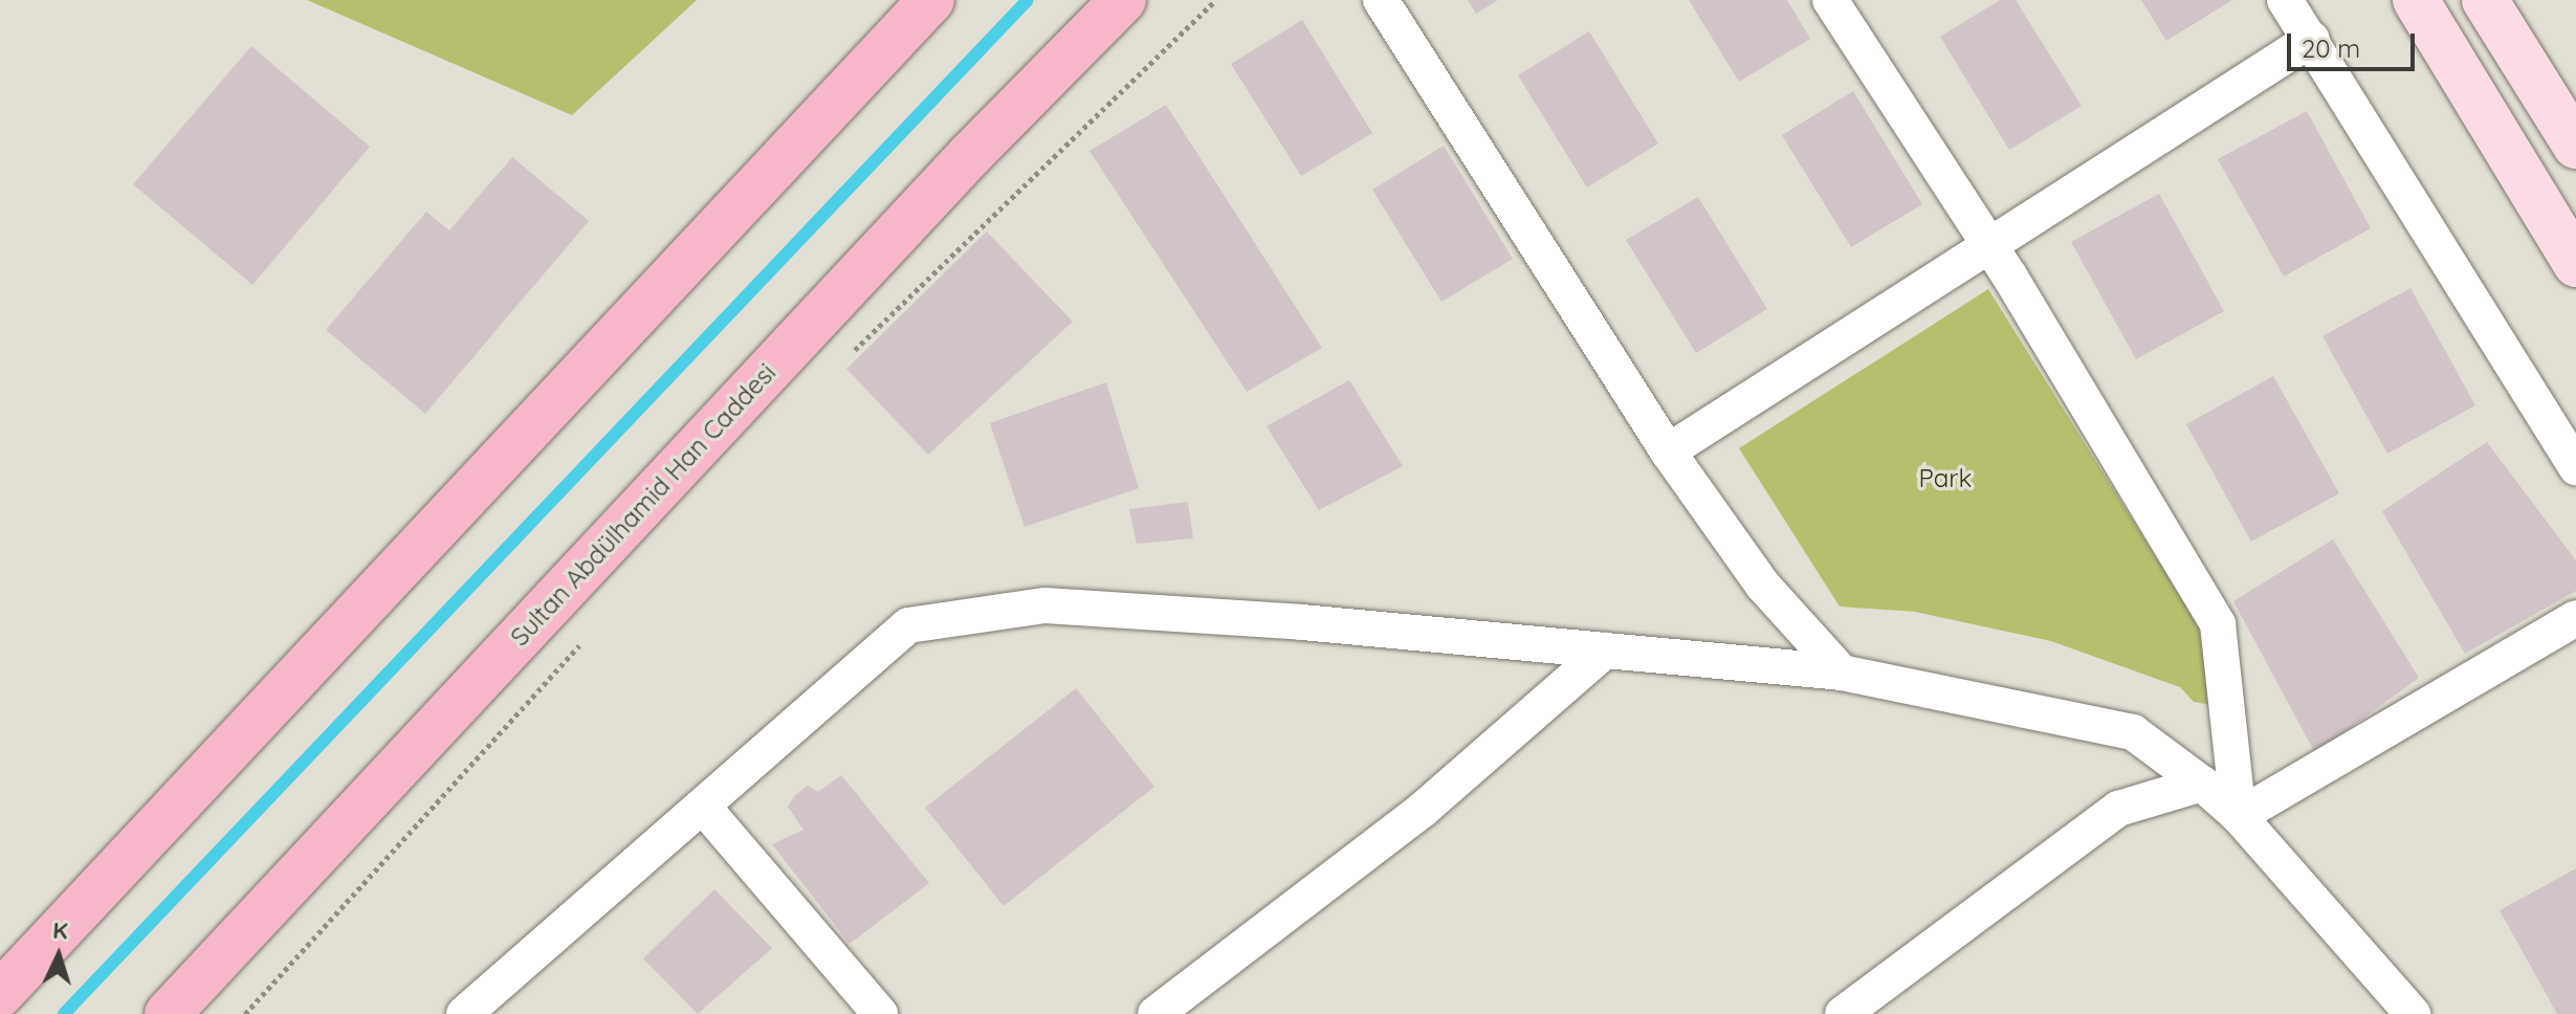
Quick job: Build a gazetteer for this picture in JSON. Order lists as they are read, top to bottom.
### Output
{
  "streets": {
    "main road": ["Sultan Abdülhamid Han Caddesi"]
  },
  "parks": ["Park"],
  "scale_bar": "20 m",
  "north": "top"
}
